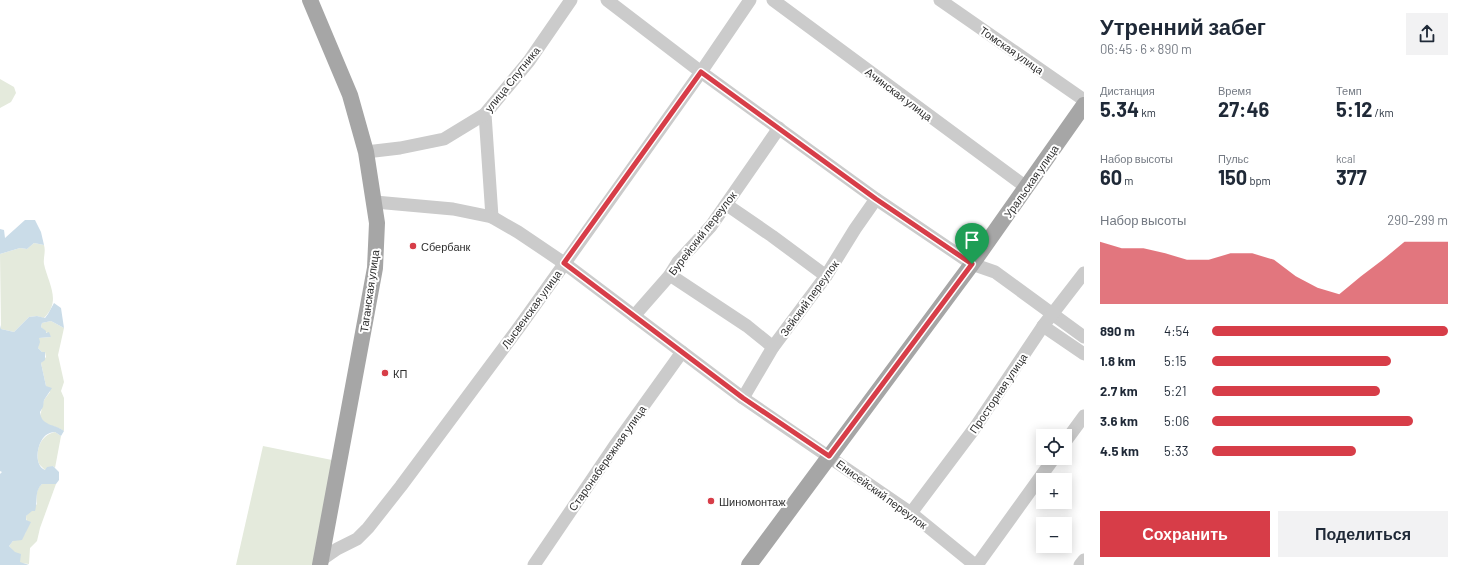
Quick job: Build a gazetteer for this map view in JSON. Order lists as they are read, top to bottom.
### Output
{
  "streets": {
    "main road": ["Уральская улица", "Таганская улица"],
    "street": [
      "Томская улица",
      "улица Спутника",
      "Ачинская улица",
      "Бурейский переулок",
      "Зейский переулок",
      "Лысвенская улица",
      "Просторная улица",
      "Старонабережная улица",
      "Енисейский переулок"
    ]
  },
  "crossings": [
    ["улица Спутника", "Таганская улица"],
    ["Ачинская улица", "Уральская улица"],
    ["Уральская улица", "Енисейский переулок"],
    ["Бурейский переулок", "Енисейский переулок"],
    ["Таганская улица", "Лысвенская улица"],
    ["Таганская улица", "Енисейский переулок"],
    ["Зейский переулок", "Енисейский переулок"],
    ["Лысвенская улица", "Енисейский переулок"],
    ["Просторная улица", "Енисейский переулок"],
    ["Старонабережная улица", "Енисейский переулок"]
  ],
  "places": ["Сбербанк", "КП", "Шиномонтаж"],
  "page": {
    "heading": ["Утренний забег", "06:45 · 6 × 890 m"],
    "stats": [
      ["Дистанция", "5.34 km"],
      ["Время", "27:46"],
      ["Темп", "5:12 /km"],
      ["Набор высоты", "60 m"],
      ["Пульс", "150 bpm"],
      ["kcal", "377"]
    ],
    "chart": ["Набор высоты", "290–299 m"],
    "list": [
      {
        "name": "890 m",
        "note": "4:54"
      },
      {
        "name": "1.8 km",
        "note": "5:15"
      },
      {
        "name": "2.7 km",
        "note": "5:21"
      },
      {
        "name": "3.6 km",
        "note": "5:06"
      },
      {
        "name": "4.5 km",
        "note": "5:33"
      }
    ],
    "map_buttons": ["+", "−"],
    "buttons": ["Сохранить", "Поделиться"]
  }
}
